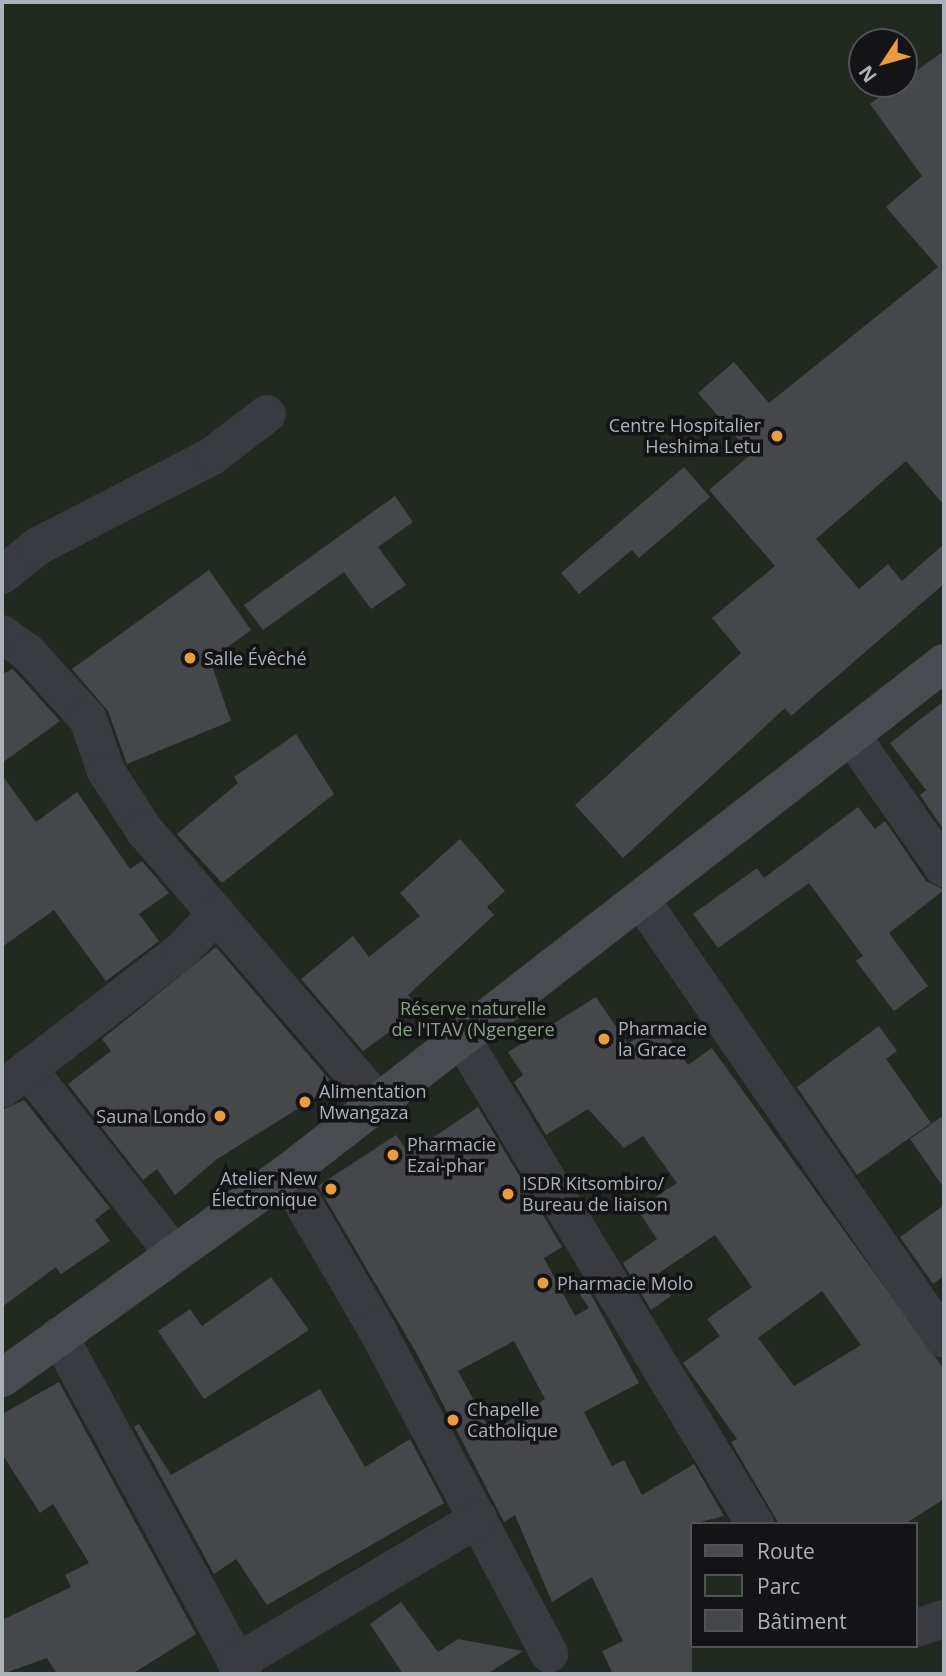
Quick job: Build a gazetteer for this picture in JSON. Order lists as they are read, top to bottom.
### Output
{
  "parks": ["Réserve naturelle de l'ITAV (Ngengere"],
  "places": [
    "Centre Hospitalier Heshima Letu",
    "Salle Évêché",
    "Pharmacie la Grace",
    "Alimentation Mwangaza",
    "Sauna Londo",
    "Pharmacie Ezai-phar",
    "Atelier New Électronique",
    "ISDR Kitsombiro/ Bureau de liaison",
    "Pharmacie Molo",
    "Chapelle Catholique"
  ],
  "legend": ["Route", "Parc", "Bâtiment"],
  "north": "bottom left"
}
